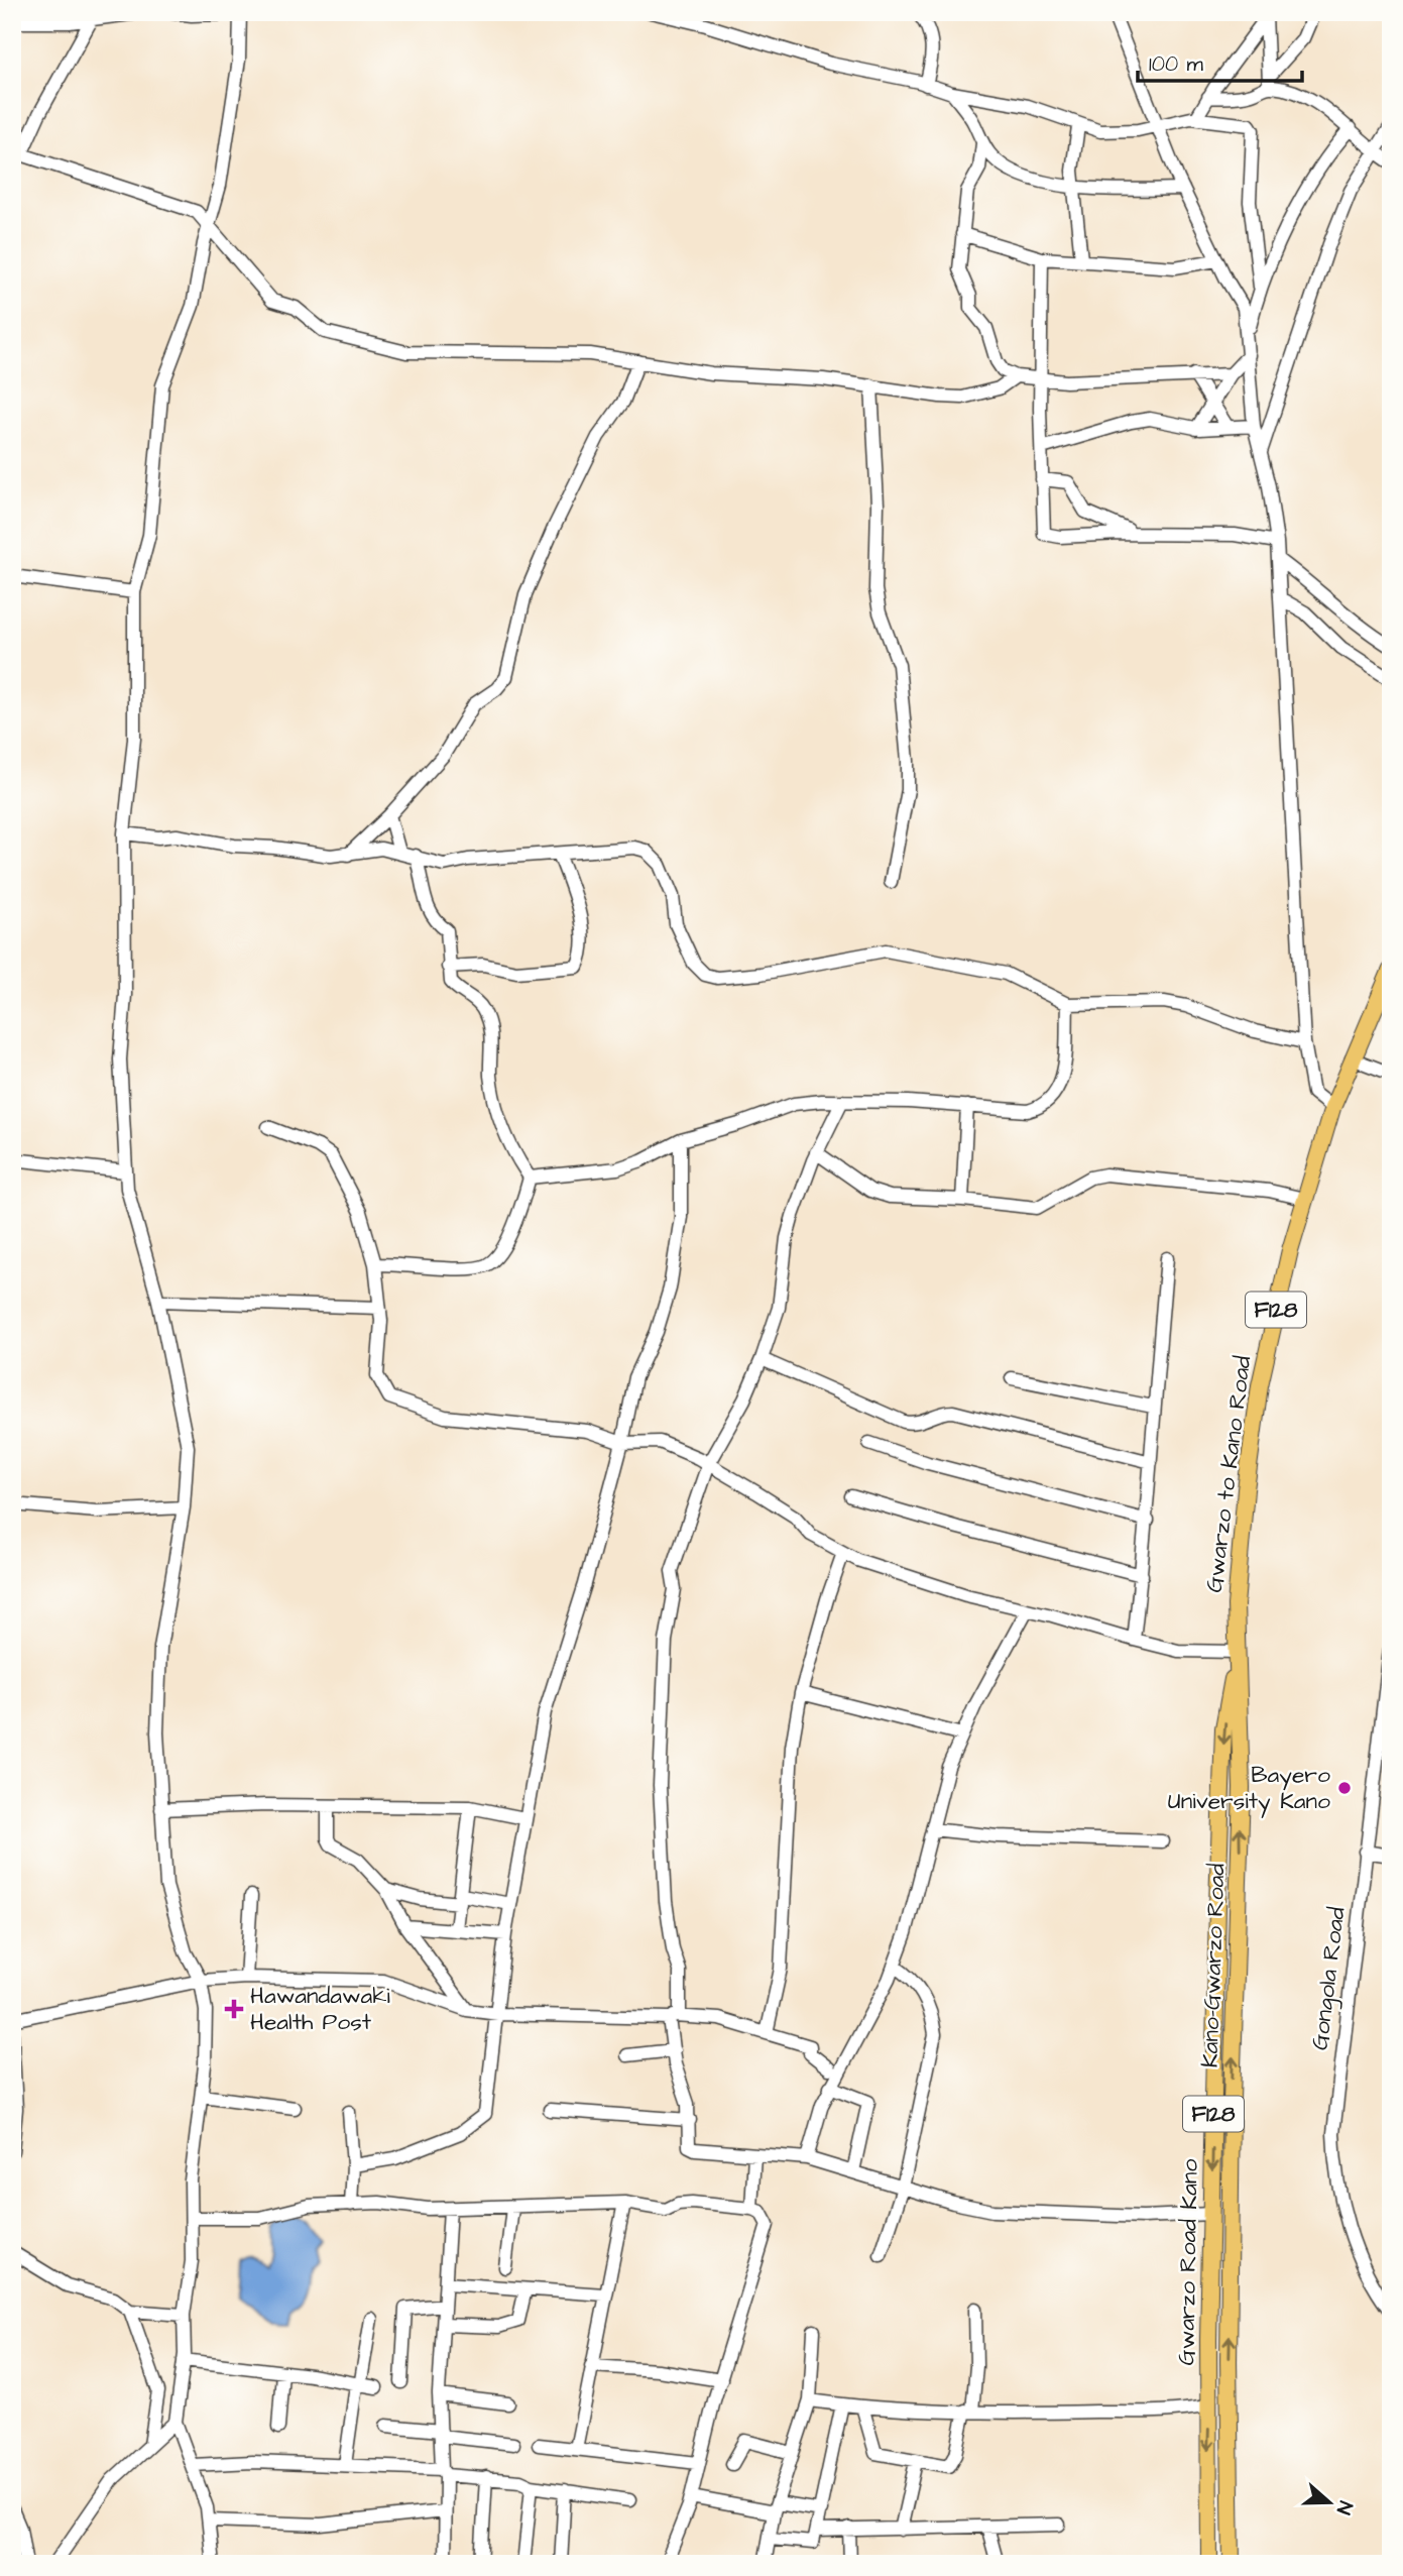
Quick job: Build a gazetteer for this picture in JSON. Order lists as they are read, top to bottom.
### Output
{
  "streets": {
    "main road": [
      "F128",
      "Gwarzo to Kano Road",
      "Kano-Gwarzo Road",
      "Gwarzo Road Kano"
    ],
    "street": ["Gongola Road"]
  },
  "crossings": [
    ["Gwarzo to Kano Road", "Kano-Gwarzo Road"],
    ["Gwarzo to Kano Road", "Gwarzo Road Kano"],
    ["Kano-Gwarzo Road", "Gwarzo Road Kano"]
  ],
  "one_way": ["Kano-Gwarzo Road", "Gwarzo Road Kano"],
  "places": {
    "other": ["Bayero University Kano"],
    "health": ["Hawandawaki Health Post"]
  },
  "scale_bar": "100 m",
  "north": "right"
}
